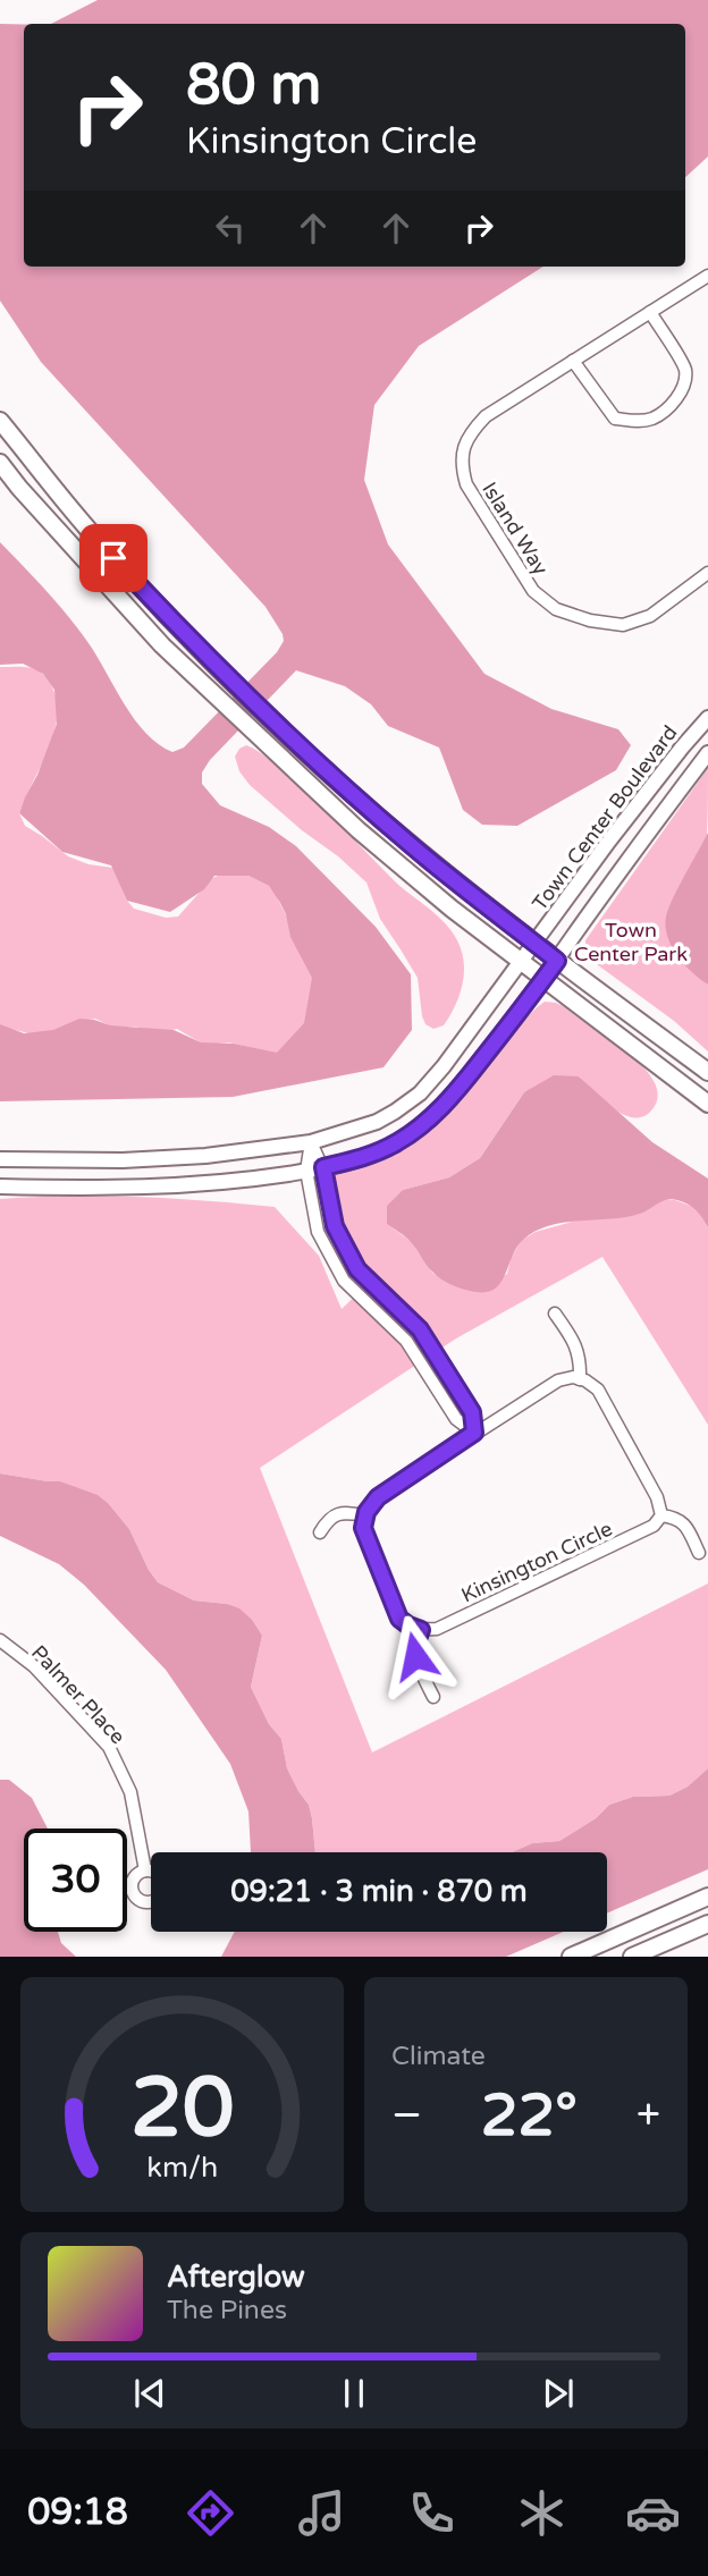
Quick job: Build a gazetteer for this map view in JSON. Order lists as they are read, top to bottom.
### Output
{
  "streets": {
    "street": [
      "Island Way",
      "Town Center Boulevard",
      "Kinsington Circle",
      "Palmer Place"
    ]
  },
  "parks": ["Town Center Park"],
  "page": {
    "turn": ["80 m", "Kinsington Circle"],
    "limit": "30",
    "trip": "09:21 · 3 min · 870 m",
    "tile": "Climate",
    "heat": ["−", "22°", "+"],
    "song": ["Afterglow", "The Pines"],
    "tabs": "09:18",
    "gauge": ["20", "km/h"]
  }
}
